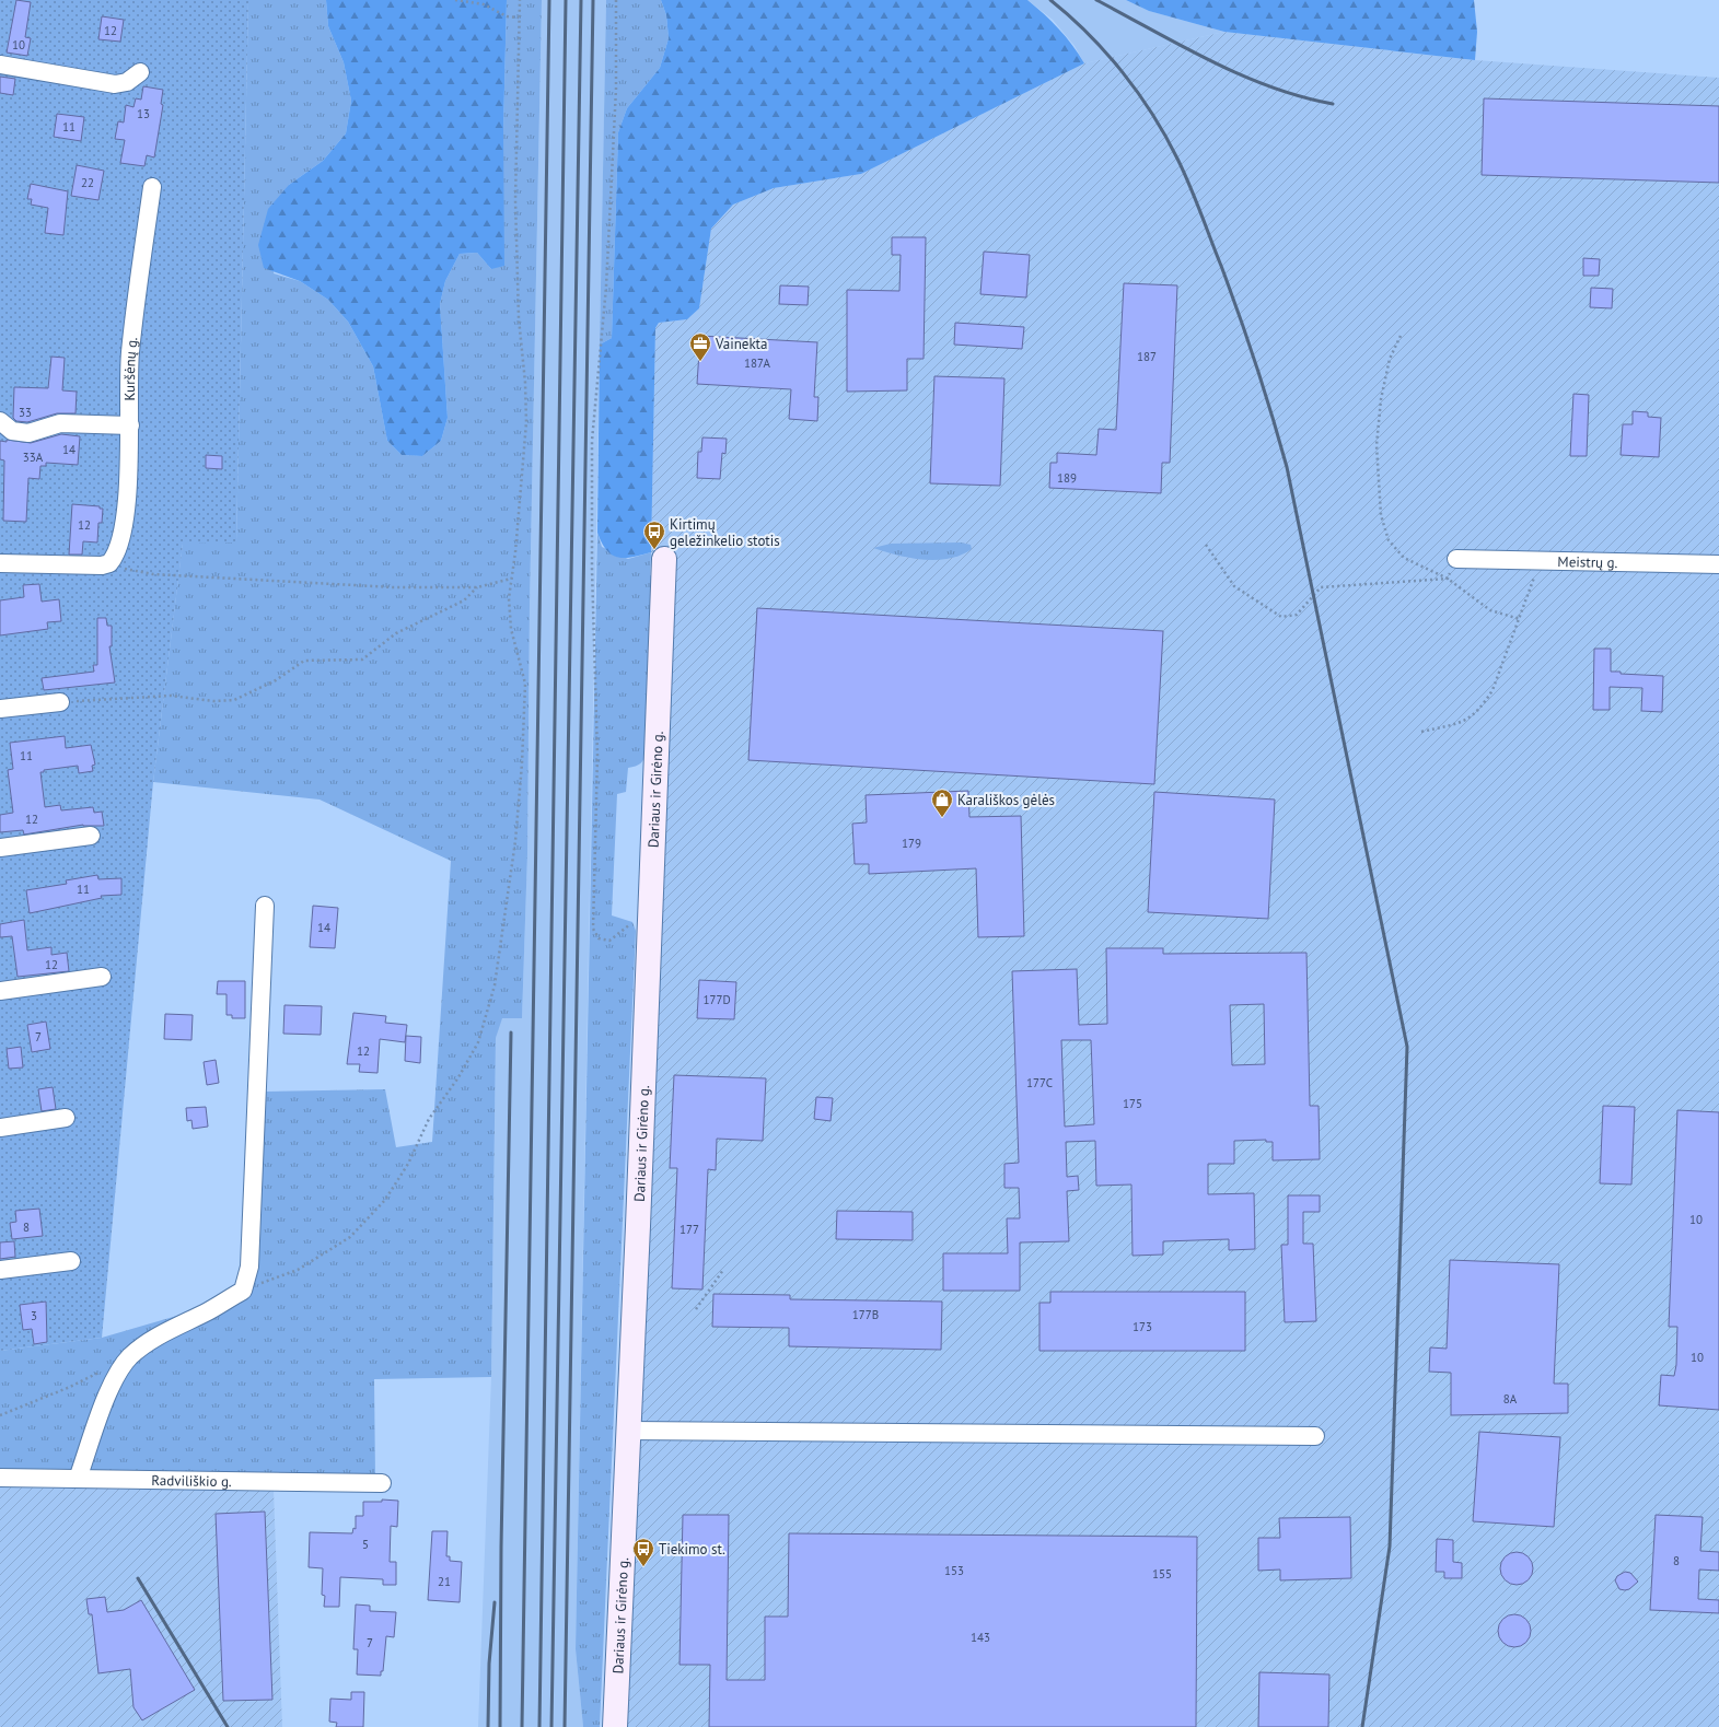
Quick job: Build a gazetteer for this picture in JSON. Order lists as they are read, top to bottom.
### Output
{
  "streets": {
    "street": [
      "Kuršėnų g.",
      "Meistrų g.",
      "Dariaus ir Girėno g.",
      "Radviliškio g."
    ]
  },
  "places": {
    "office": ["Vainekta"],
    "bus stop": ["Kirtimų geležinkelio stotis", "Tiekimo st."],
    "shop": ["Karališkos gėlės"]
  },
  "house_numbers": [
    "12",
    "10",
    "13",
    "11",
    "22",
    "187",
    "187A",
    "33",
    "14",
    "33A",
    "189",
    "12",
    "11",
    "12",
    "179",
    "11",
    "14",
    "12",
    "177D",
    "7",
    "12",
    "177C",
    "175",
    "10",
    "8",
    "177",
    "177B",
    "3",
    "173",
    "10",
    "8A",
    "5",
    "8",
    "153",
    "155",
    "21",
    "143",
    "7"
  ]
}
